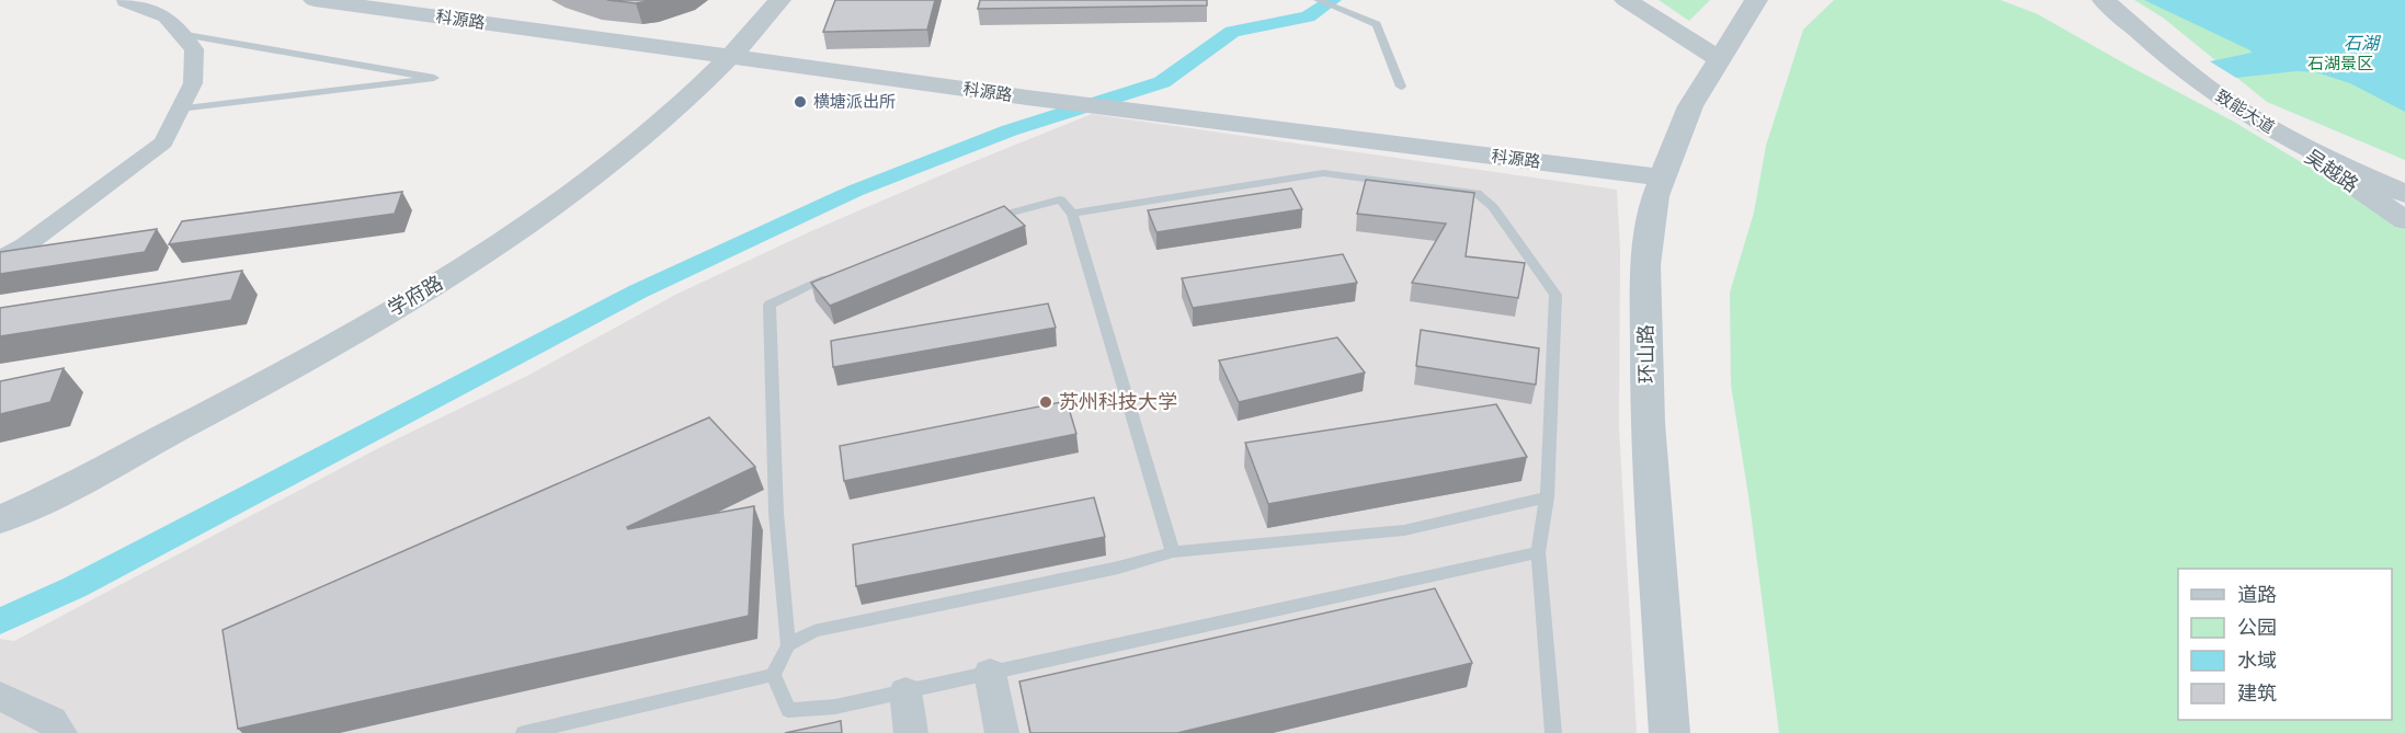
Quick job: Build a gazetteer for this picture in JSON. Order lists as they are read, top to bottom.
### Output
{
  "streets": {
    "street": [
      "科源路",
      "致能大道",
      "吴越路",
      "学府路",
      "环山路"
    ]
  },
  "crossings": [
    ["科源路", "学府路"],
    ["科源路", "环山路"],
    ["致能大道", "吴越路"]
  ],
  "water": ["石湖"],
  "parks": ["石湖景区"],
  "places": ["横塘派出所", "苏州科技大学"],
  "legend": [
    "道路",
    "公园",
    "水域",
    "建筑"
  ]
}
